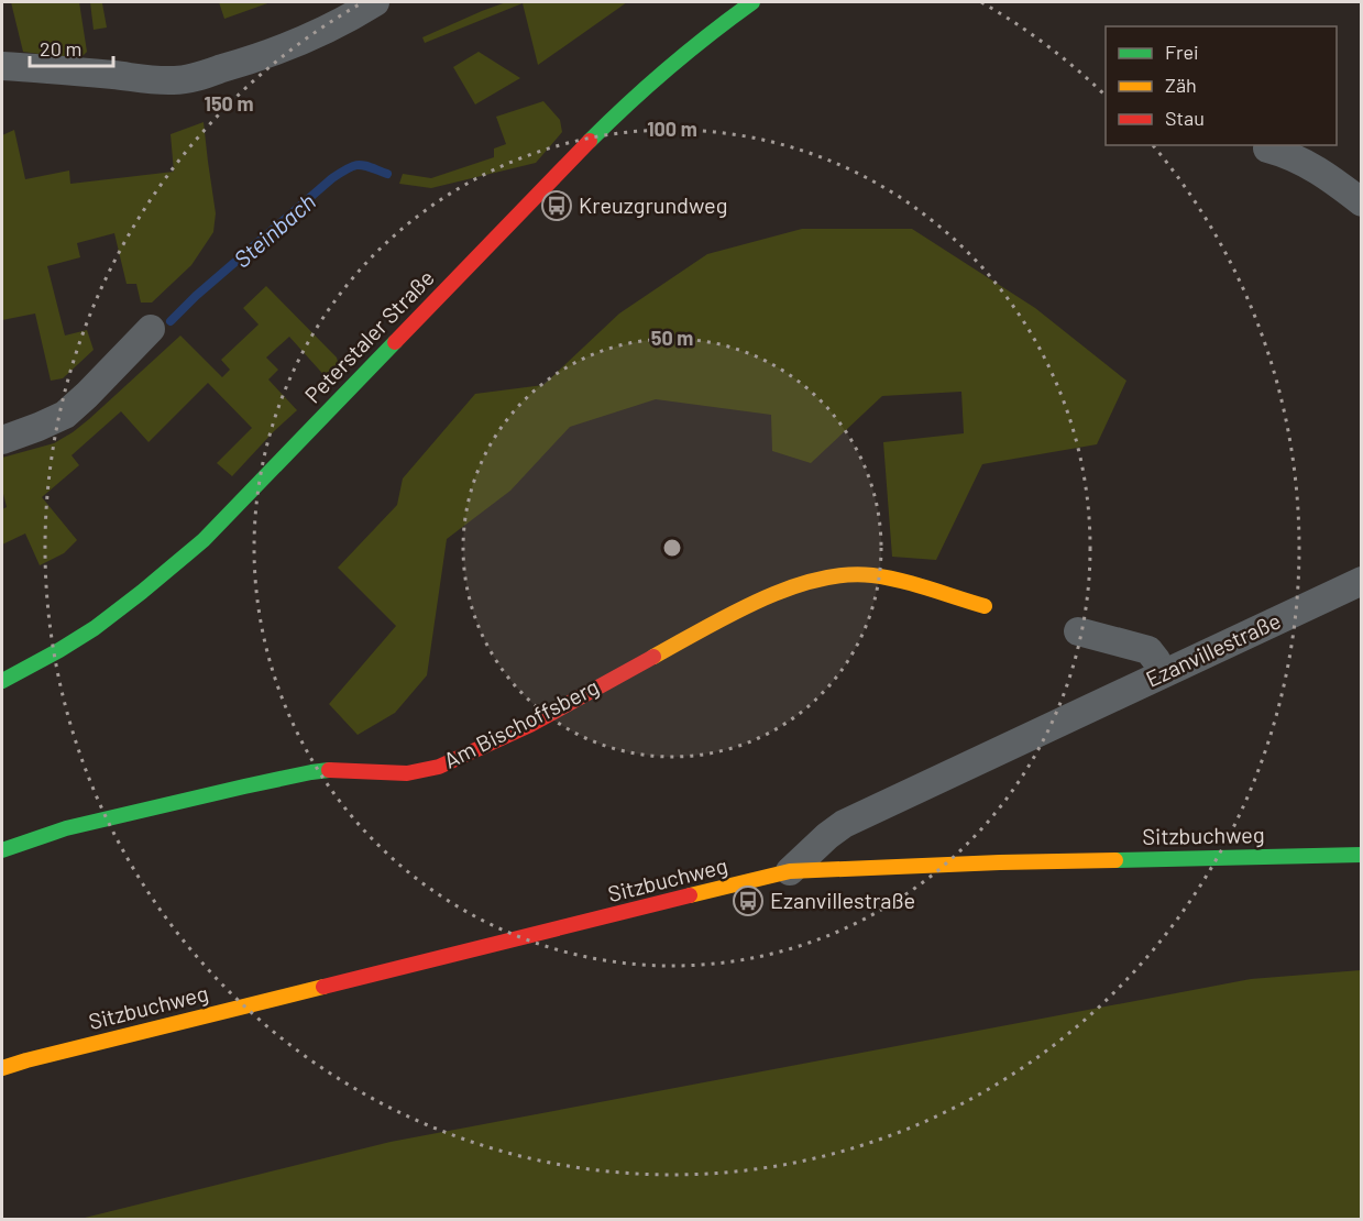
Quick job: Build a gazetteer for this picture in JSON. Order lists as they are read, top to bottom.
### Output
{
  "streets": {
    "street": [
      "Peterstaler Straße",
      "Ezanvillestraße",
      "Am Bischoffsberg",
      "Sitzbuchweg"
    ]
  },
  "crossings": [
    ["Ezanvillestraße", "Sitzbuchweg"]
  ],
  "water": ["Steinbach"],
  "places": {
    "bus stop": ["Kreuzgrundweg", "Ezanvillestraße"]
  },
  "legend": ["Frei", "Zäh", "Stau"],
  "scale_bar": "20 m",
  "rings": ["150 m", "100 m", "50 m"]
}
